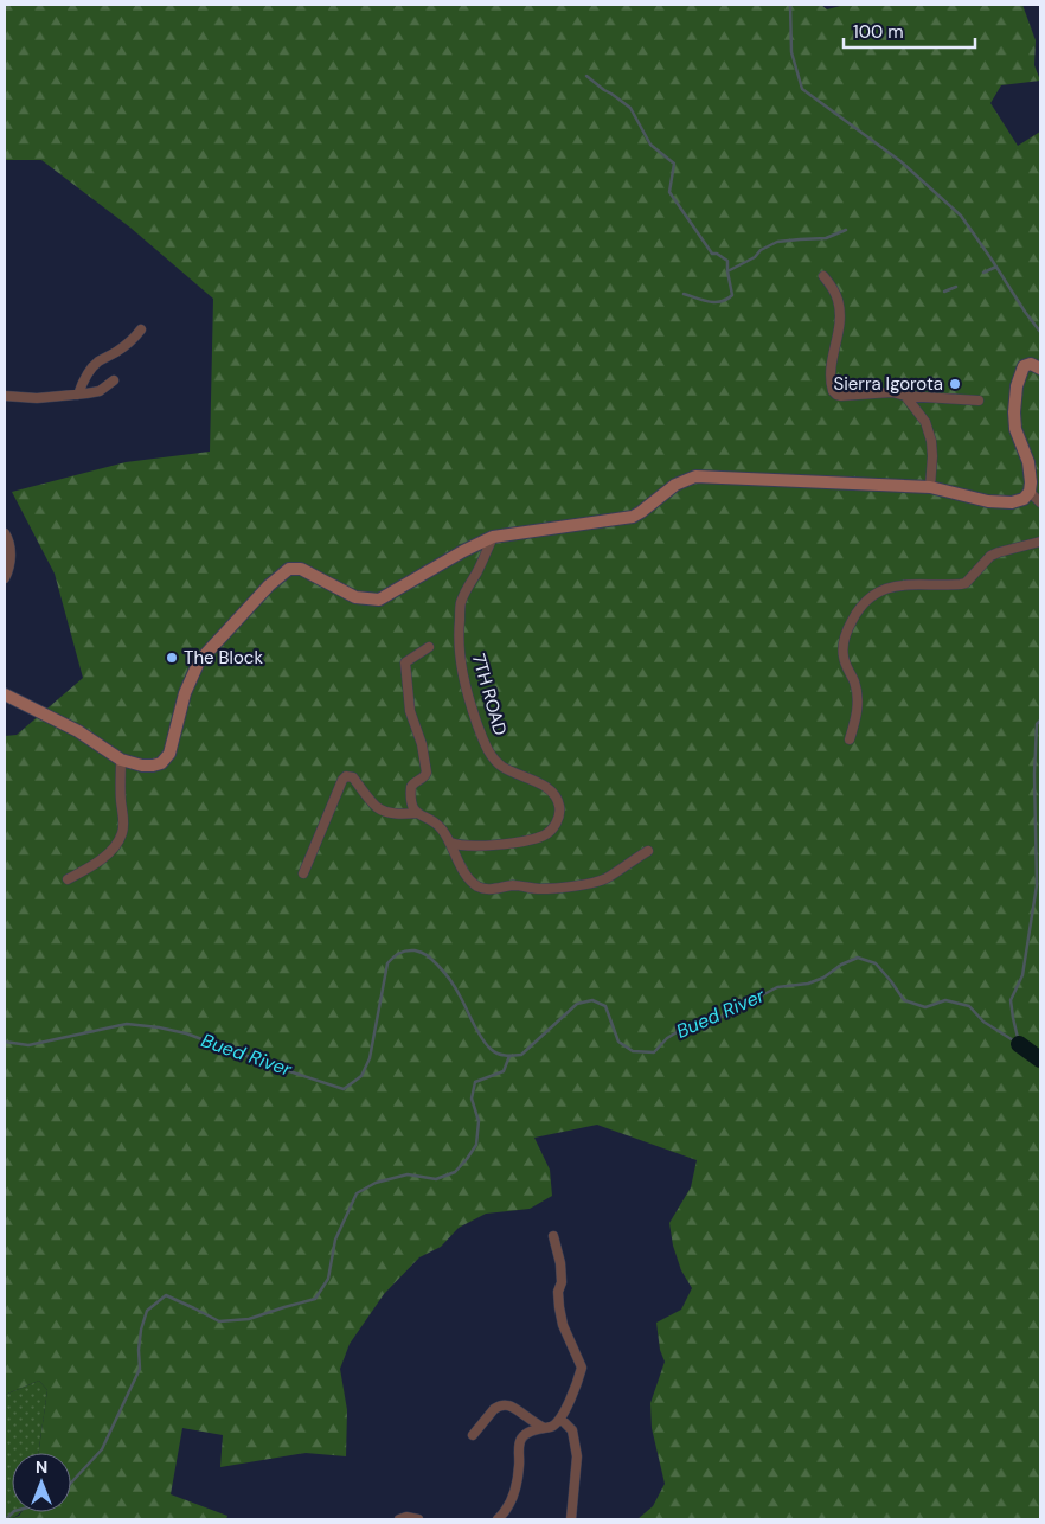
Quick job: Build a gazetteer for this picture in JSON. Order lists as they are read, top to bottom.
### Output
{
  "streets": {
    "street": ["7TH ROAD"]
  },
  "water": ["Bued River"],
  "places": ["Sierra Igorota", "The Block"],
  "scale_bar": "100 m",
  "north": "top"
}
